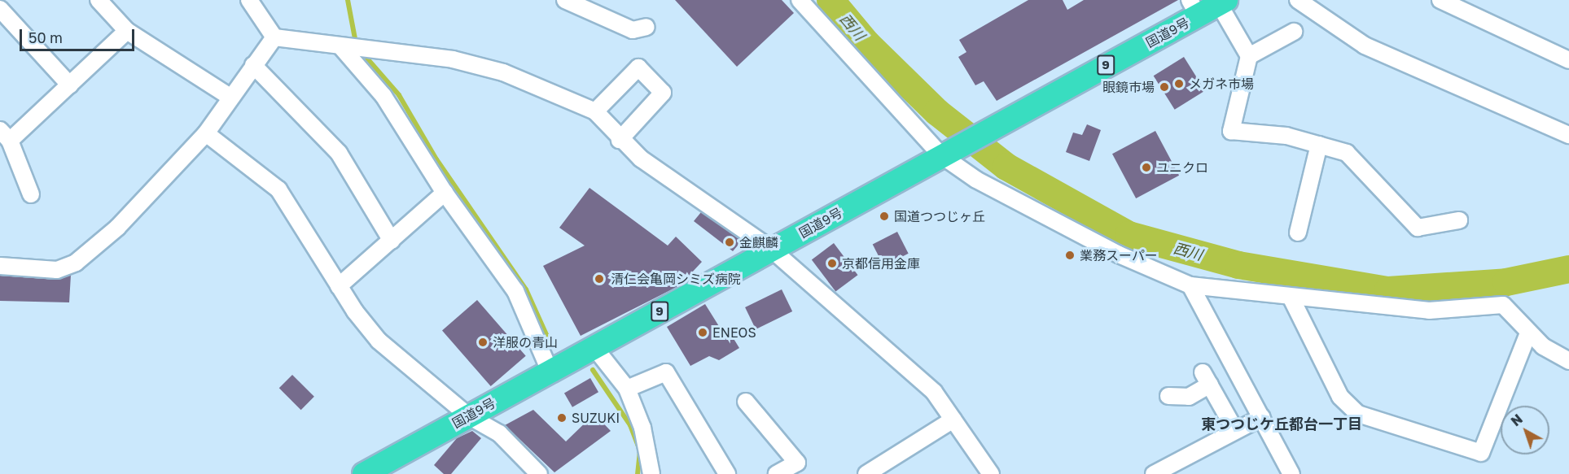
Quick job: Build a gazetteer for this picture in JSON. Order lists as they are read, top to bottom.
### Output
{
  "streets": {
    "highway": ["国道9号", "9"]
  },
  "districts": ["東つつじケ丘都台一丁目"],
  "water": ["西川"],
  "places": [
    "メガネ市場",
    "眼鏡市場",
    "ユニクロ",
    "国道つつじヶ丘",
    "金麒麟",
    "業務スーパー",
    "京都信用金庫",
    "清仁会亀岡シミズ病院",
    "ENEOS",
    "洋服の青山",
    "SUZUKI"
  ],
  "scale_bar": "50 m",
  "north": "top left"
}
